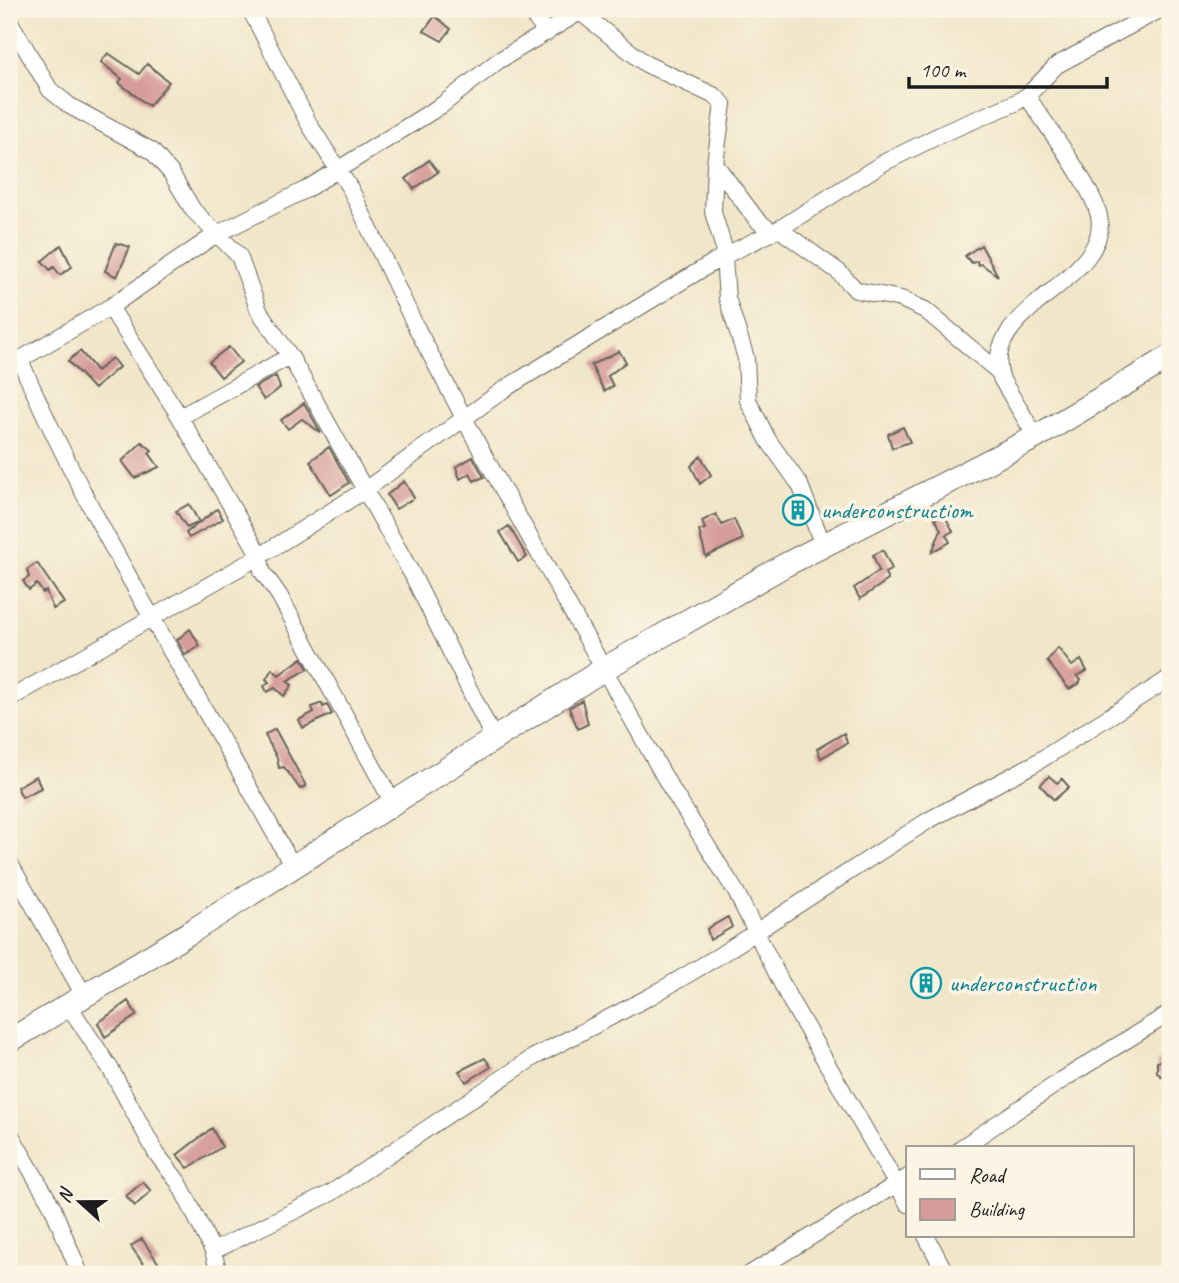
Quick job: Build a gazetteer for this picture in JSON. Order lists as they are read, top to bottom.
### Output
{
  "places": {
    "building": ["underconstructiom", "underconstruction"]
  },
  "legend": ["Road", "Building"],
  "scale_bar": "100 m",
  "north": "left"
}
